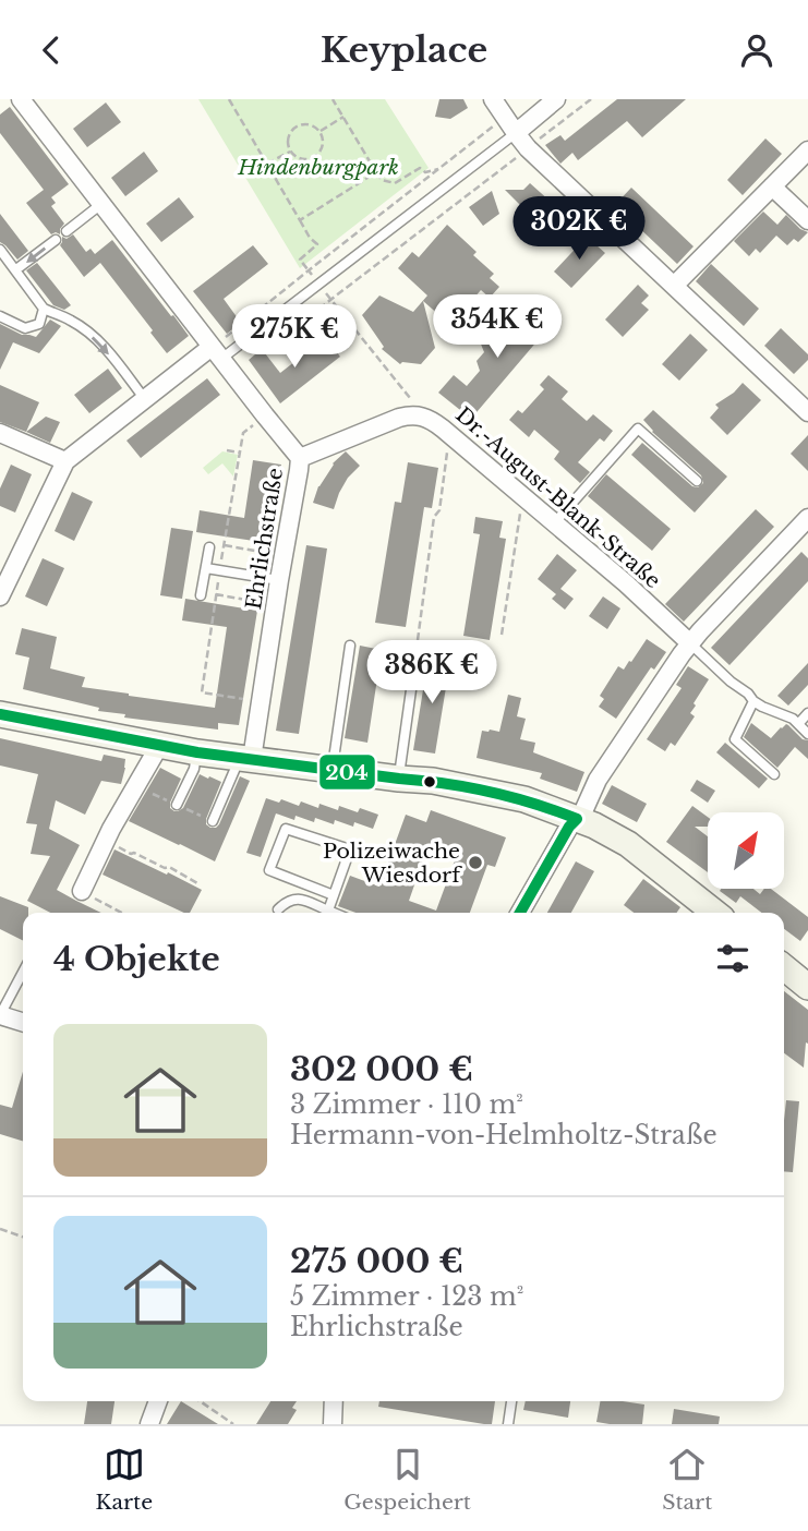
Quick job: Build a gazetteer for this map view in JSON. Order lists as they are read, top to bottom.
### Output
{
  "streets": {
    "street": ["Dr.-August-Blank-Straße", "Ehrlichstraße"]
  },
  "parks": ["Hindenburgpark"],
  "places": ["Polizeiwache Wiesdorf"],
  "lines": ["transit line 204"],
  "north": "top right",
  "page": {
    "header": "Keyplace",
    "price": [
      "302K €",
      "354K €",
      "275K €",
      "386K €"
    ],
    "heading": "4 Objekte",
    "list": [
      {
        "name": "302 000 €",
        "note": "3 Zimmer · 110 m² · Hermann-von-Helmholtz-Straße"
      },
      {
        "name": "275 000 €",
        "note": "5 Zimmer · 123 m² · Ehrlichstraße"
      }
    ],
    "tabs": ["Karte", "Gespeichert", "Start"]
  }
}
